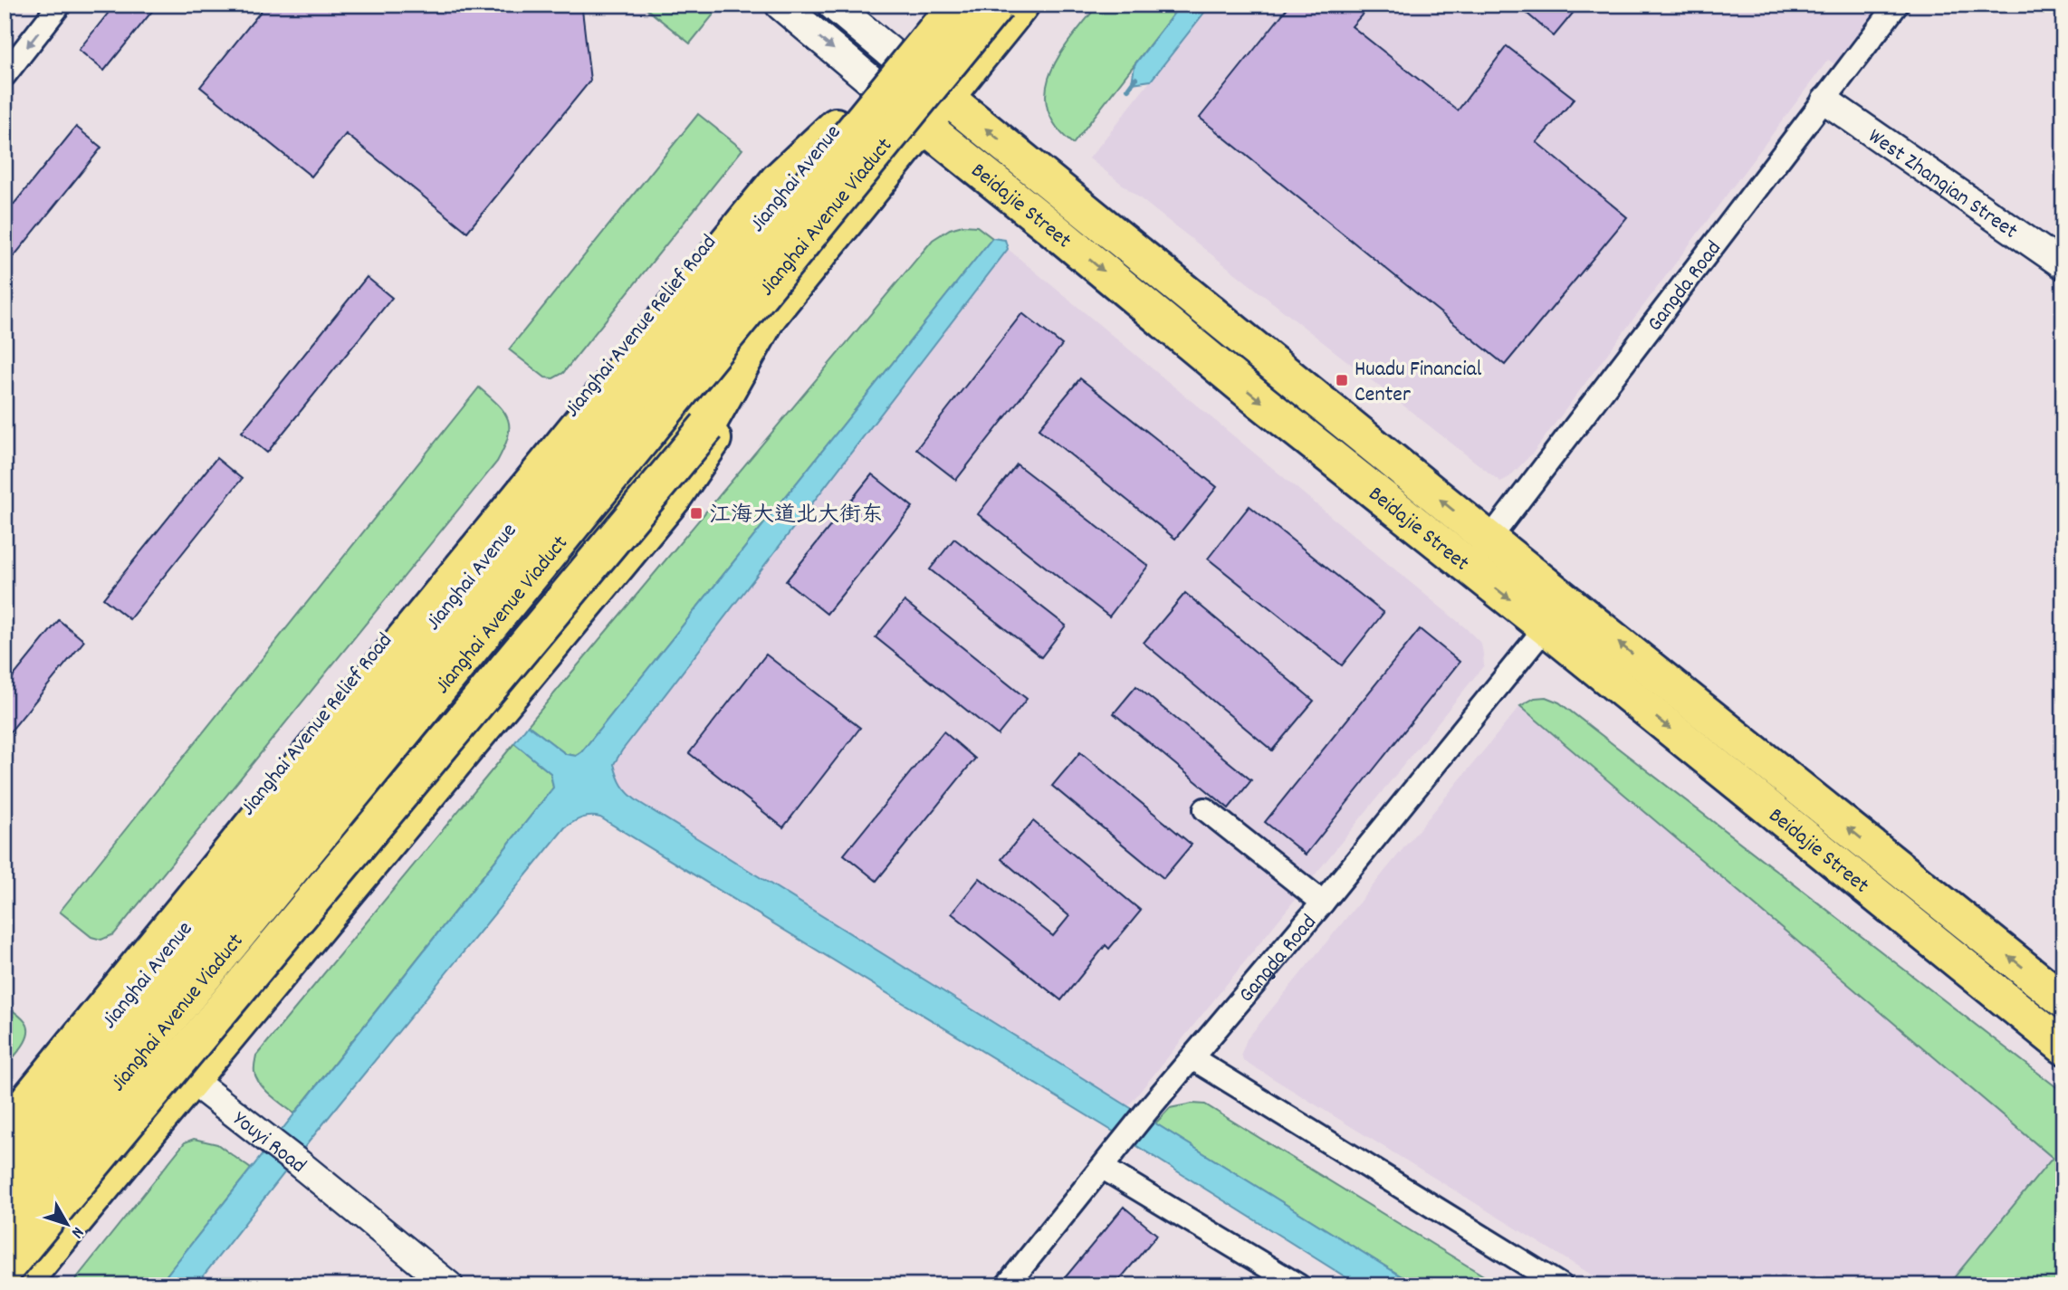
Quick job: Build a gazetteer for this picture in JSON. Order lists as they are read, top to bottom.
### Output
{
  "streets": {
    "main road": ["Jianghai Avenue", "Beidajie Street", "Jianghai Avenue Viaduct"],
    "street": ["West Zhanqian Street", "Gangda Road", "Youyi Road"]
  },
  "crossings": [
    ["Jianghai Avenue", "Beidajie Street"],
    ["Jianghai Avenue", "Youyi Road"],
    ["West Zhanqian Street", "Gangda Road"],
    ["Beidajie Street", "Gangda Road"]
  ],
  "places": {
    "transit": ["Huadu Financial Center", "江海大道北大街东"]
  },
  "north": "bottom right"
}
